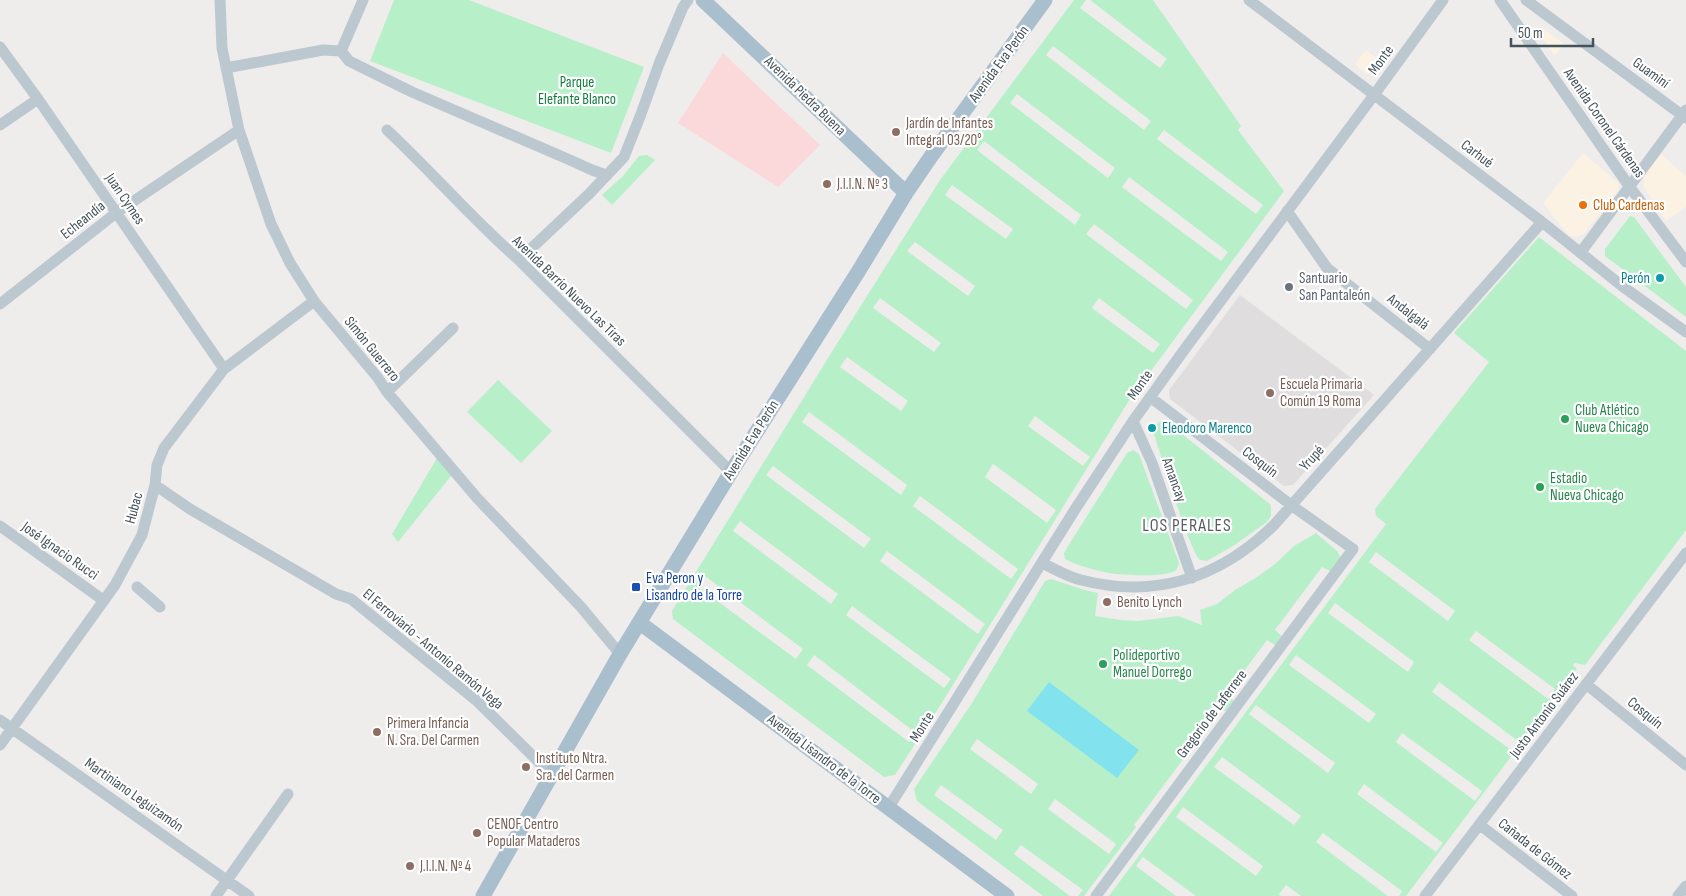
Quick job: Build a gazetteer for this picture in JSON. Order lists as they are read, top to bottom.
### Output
{
  "streets": {
    "main road": ["Avenida Eva Perón", "Avenida Piedra Buena", "Avenida Lisandro de la Torre"],
    "street": [
      "Monte",
      "Guaminí",
      "Avenida Coronel Cárdenas",
      "Carhué",
      "Juan Cymes",
      "Echeandía",
      "Avenida Barrio Nuevo Las Tiras",
      "Andalgalá",
      "Simón Guerrero",
      "Yrupé",
      "Cosquín",
      "Amancay",
      "Hubac",
      "José Ignacio Rucci",
      "El Ferroviario - Antonio Ramón Vega",
      "Gregorio de Laferrere",
      "Justo Antonio Suárez",
      "Martiniano Leguizamón",
      "Cañada de Gómez"
    ]
  },
  "crossings": [
    ["Monte", "Carhué"],
    ["Monte", "Andalgalá"],
    ["Monte", "Yrupé"],
    ["Monte", "Cosquín"],
    ["Monte", "Amancay"],
    ["Monte", "Avenida Lisandro de la Torre"],
    ["Avenida Eva Perón", "Avenida Piedra Buena"],
    ["Avenida Eva Perón", "Avenida Barrio Nuevo Las Tiras"],
    ["Avenida Eva Perón", "Simón Guerrero"],
    ["Avenida Eva Perón", "El Ferroviario - Antonio Ramón Vega"],
    ["Avenida Eva Perón", "Avenida Lisandro de la Torre"],
    ["Carhué", "Yrupé"],
    ["Juan Cymes", "Echeandía"],
    ["Juan Cymes", "Hubac"],
    ["Echeandía", "Simón Guerrero"],
    ["Andalgalá", "Yrupé"],
    ["Simón Guerrero", "Hubac"],
    ["Yrupé", "Cosquín"],
    ["Yrupé", "Amancay"],
    ["Cosquín", "Gregorio de Laferrere"],
    ["Cosquín", "Justo Antonio Suárez"],
    ["Hubac", "José Ignacio Rucci"],
    ["Hubac", "El Ferroviario - Antonio Ramón Vega"],
    ["Hubac", "Martiniano Leguizamón"],
    ["Justo Antonio Suárez", "Cañada de Gómez"]
  ],
  "districts": ["LOS PERALES"],
  "parks": ["Parque Elefante Blanco"],
  "places": {
    "other": [
      "Jardín de Infantes Integral 03/20°",
      "J.I.I.N. Nº 3",
      "Club Cardenas",
      "Perón",
      "Santuario San Pantaleón",
      "Escuela Primaria Común 19 Roma",
      "Club Atlético Nueva Chicago",
      "Eleodoro Marenco",
      "Estadio Nueva Chicago",
      "Benito Lynch",
      "Polideportivo Manuel Dorrego",
      "Primera Infancia N. Sra. Del Carmen",
      "Instituto Ntra. Sra. del Carmen",
      "CENOF Centro Popular Mataderos",
      "J.I.I.N. Nº 4"
    ],
    "transit": ["Eva Peron y Lisandro de la Torre"]
  },
  "scale_bar": "50 m"
}
